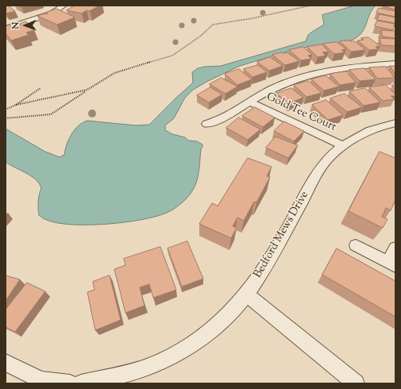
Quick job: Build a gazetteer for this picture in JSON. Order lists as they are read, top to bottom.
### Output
{
  "streets": {
    "street": ["Gold Tee Court", "Bedford Mews Drive"]
  },
  "crossings": [
    ["Gold Tee Court", "Bedford Mews Drive"]
  ],
  "north": "left"
}
